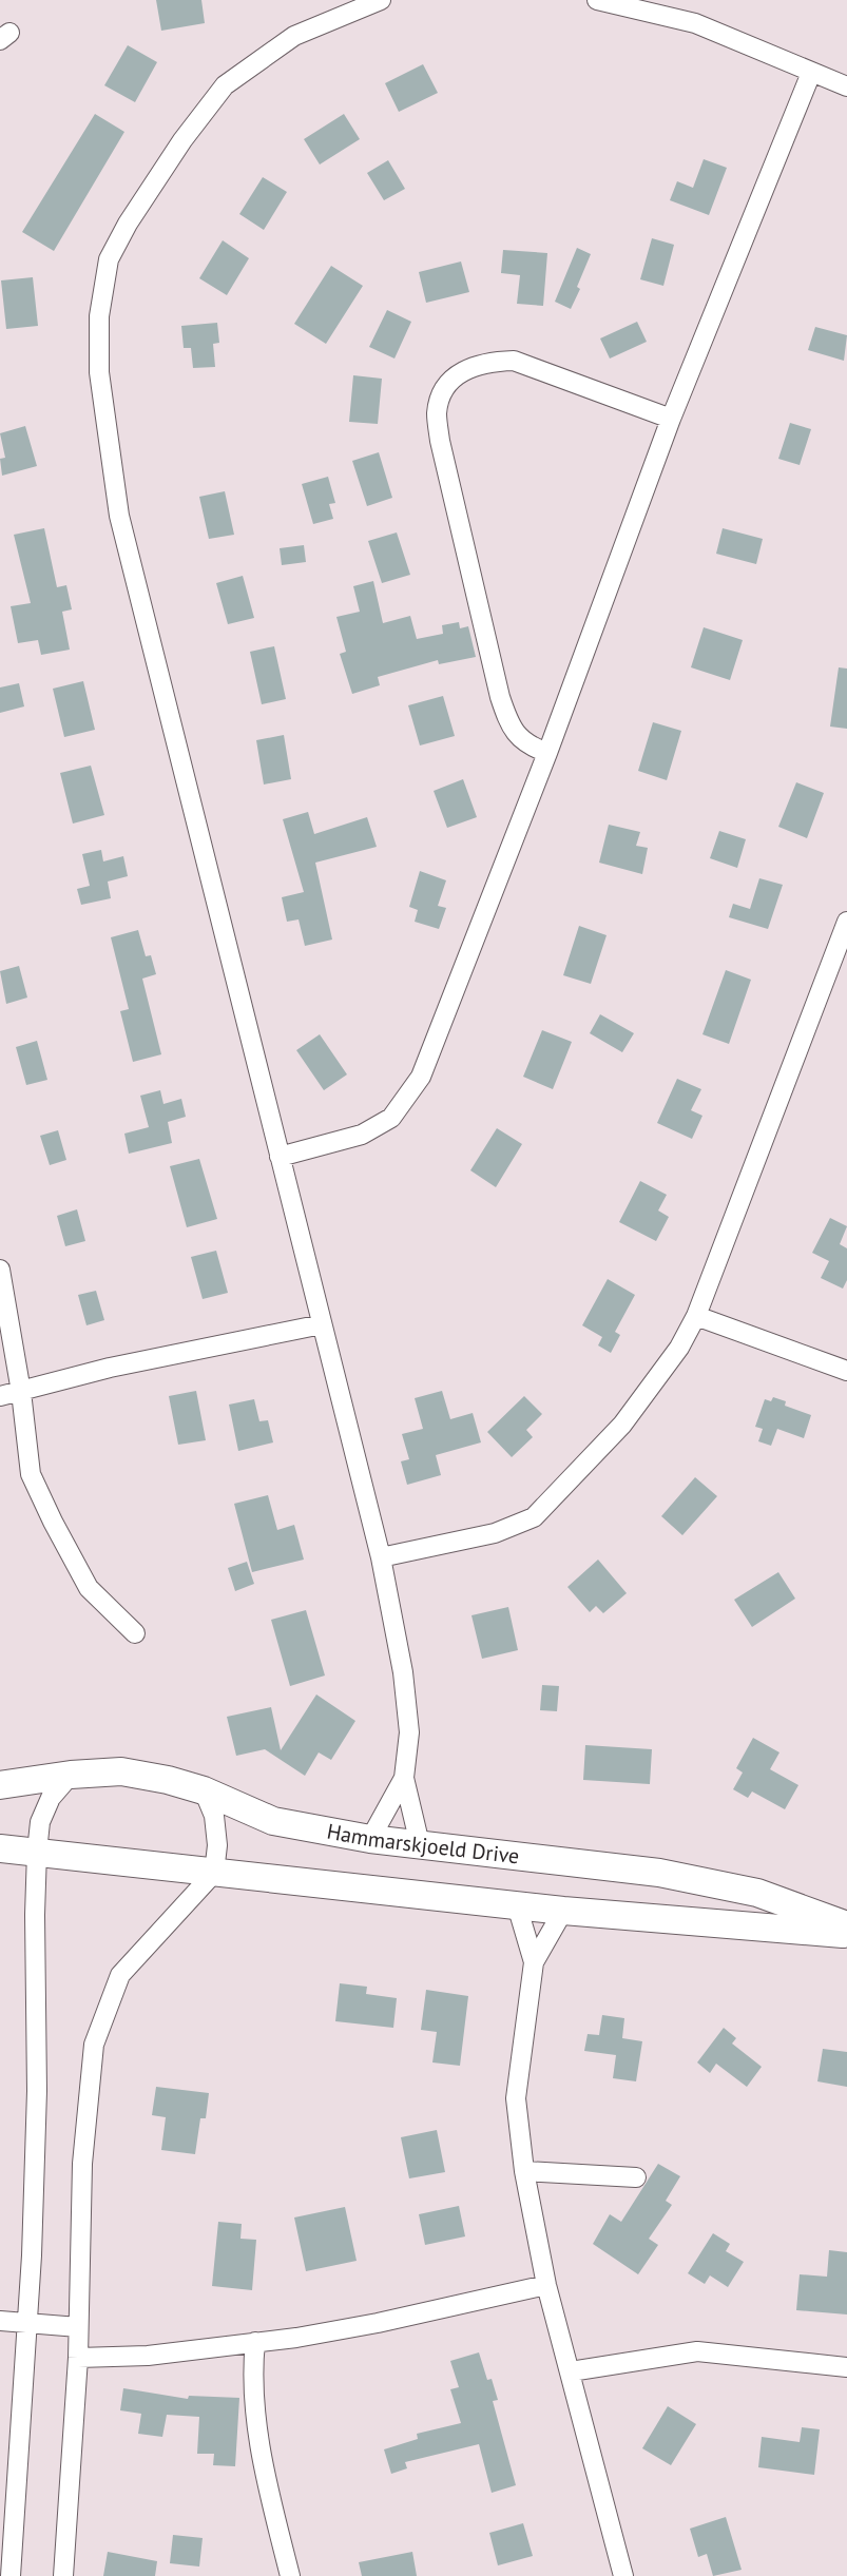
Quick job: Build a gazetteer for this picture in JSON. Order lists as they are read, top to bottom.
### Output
{
  "streets": {
    "main road": ["Hammarskjoeld Drive"]
  }
}
